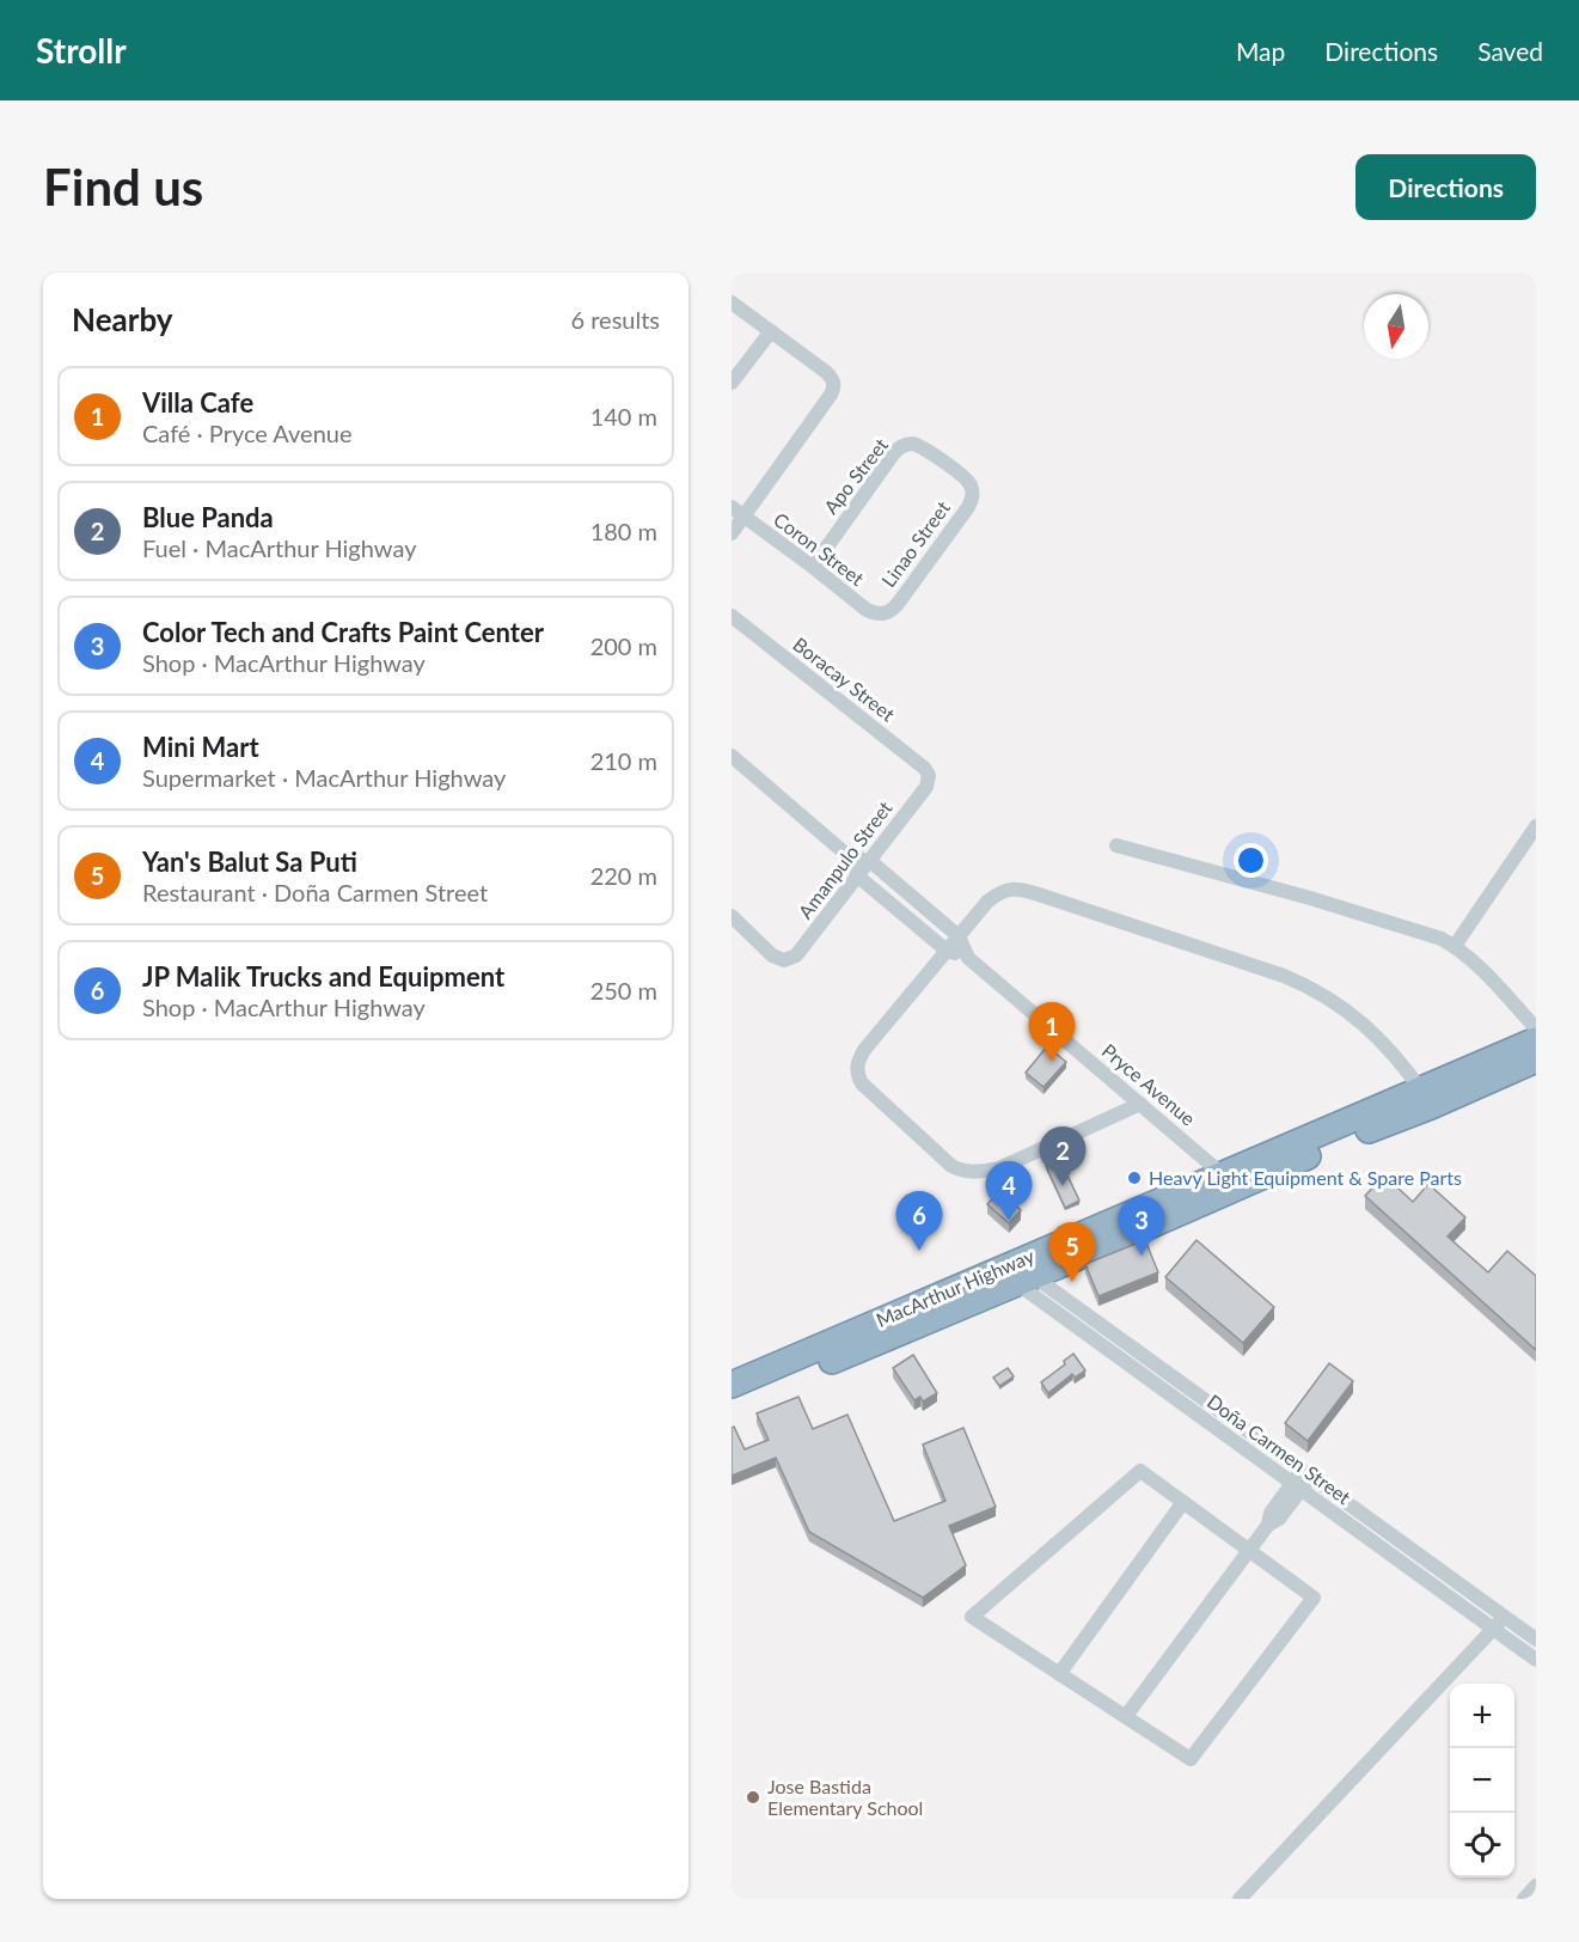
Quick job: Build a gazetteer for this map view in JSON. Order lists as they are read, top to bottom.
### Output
{
  "streets": {
    "highway": ["MacArthur Highway"],
    "street": [
      "Apo Street",
      "Linao Street",
      "Coron Street",
      "Boracay Street",
      "Amanpulo Street",
      "Pryce Avenue",
      "Doña Carmen Street"
    ]
  },
  "crossings": [
    ["Apo Street", "Linao Street"],
    ["Apo Street", "Coron Street"],
    ["Linao Street", "Coron Street"],
    ["Boracay Street", "Amanpulo Street"],
    ["Amanpulo Street", "Pryce Avenue"],
    ["Pryce Avenue", "MacArthur Highway"],
    ["MacArthur Highway", "Doña Carmen Street"]
  ],
  "places": ["Heavy Light Equipment & Spare Parts", "Jose Bastida Elementary School"],
  "north": "bottom",
  "page": {
    "header": "Strollr",
    "nav": ["Map", "Directions", "Saved"],
    "buttons": "Directions",
    "title": "Find us",
    "heading": ["Nearby", "6 results"],
    "list": [
      {
        "mark": "1",
        "name": "Villa Cafe",
        "note": "Café · Pryce Avenue",
        "value": "140 m"
      },
      {
        "mark": "2",
        "name": "Blue Panda",
        "note": "Fuel · MacArthur Highway",
        "value": "180 m"
      },
      {
        "mark": "3",
        "name": "Color Tech and Crafts Paint Center",
        "note": "Shop · MacArthur Highway",
        "value": "200 m"
      },
      {
        "mark": "4",
        "name": "Mini Mart",
        "note": "Supermarket · MacArthur Highway",
        "value": "210 m"
      },
      {
        "mark": "5",
        "name": "Yan's Balut Sa Puti",
        "note": "Restaurant · Doña Carmen Street",
        "value": "220 m"
      },
      {
        "mark": "6",
        "name": "JP Malik Trucks and Equipment",
        "note": "Shop · MacArthur Highway",
        "value": "250 m"
      }
    ],
    "pins": [
      "1",
      "2",
      "4",
      "6",
      "3",
      "5"
    ],
    "map_buttons": ["+", "−"]
  }
}
